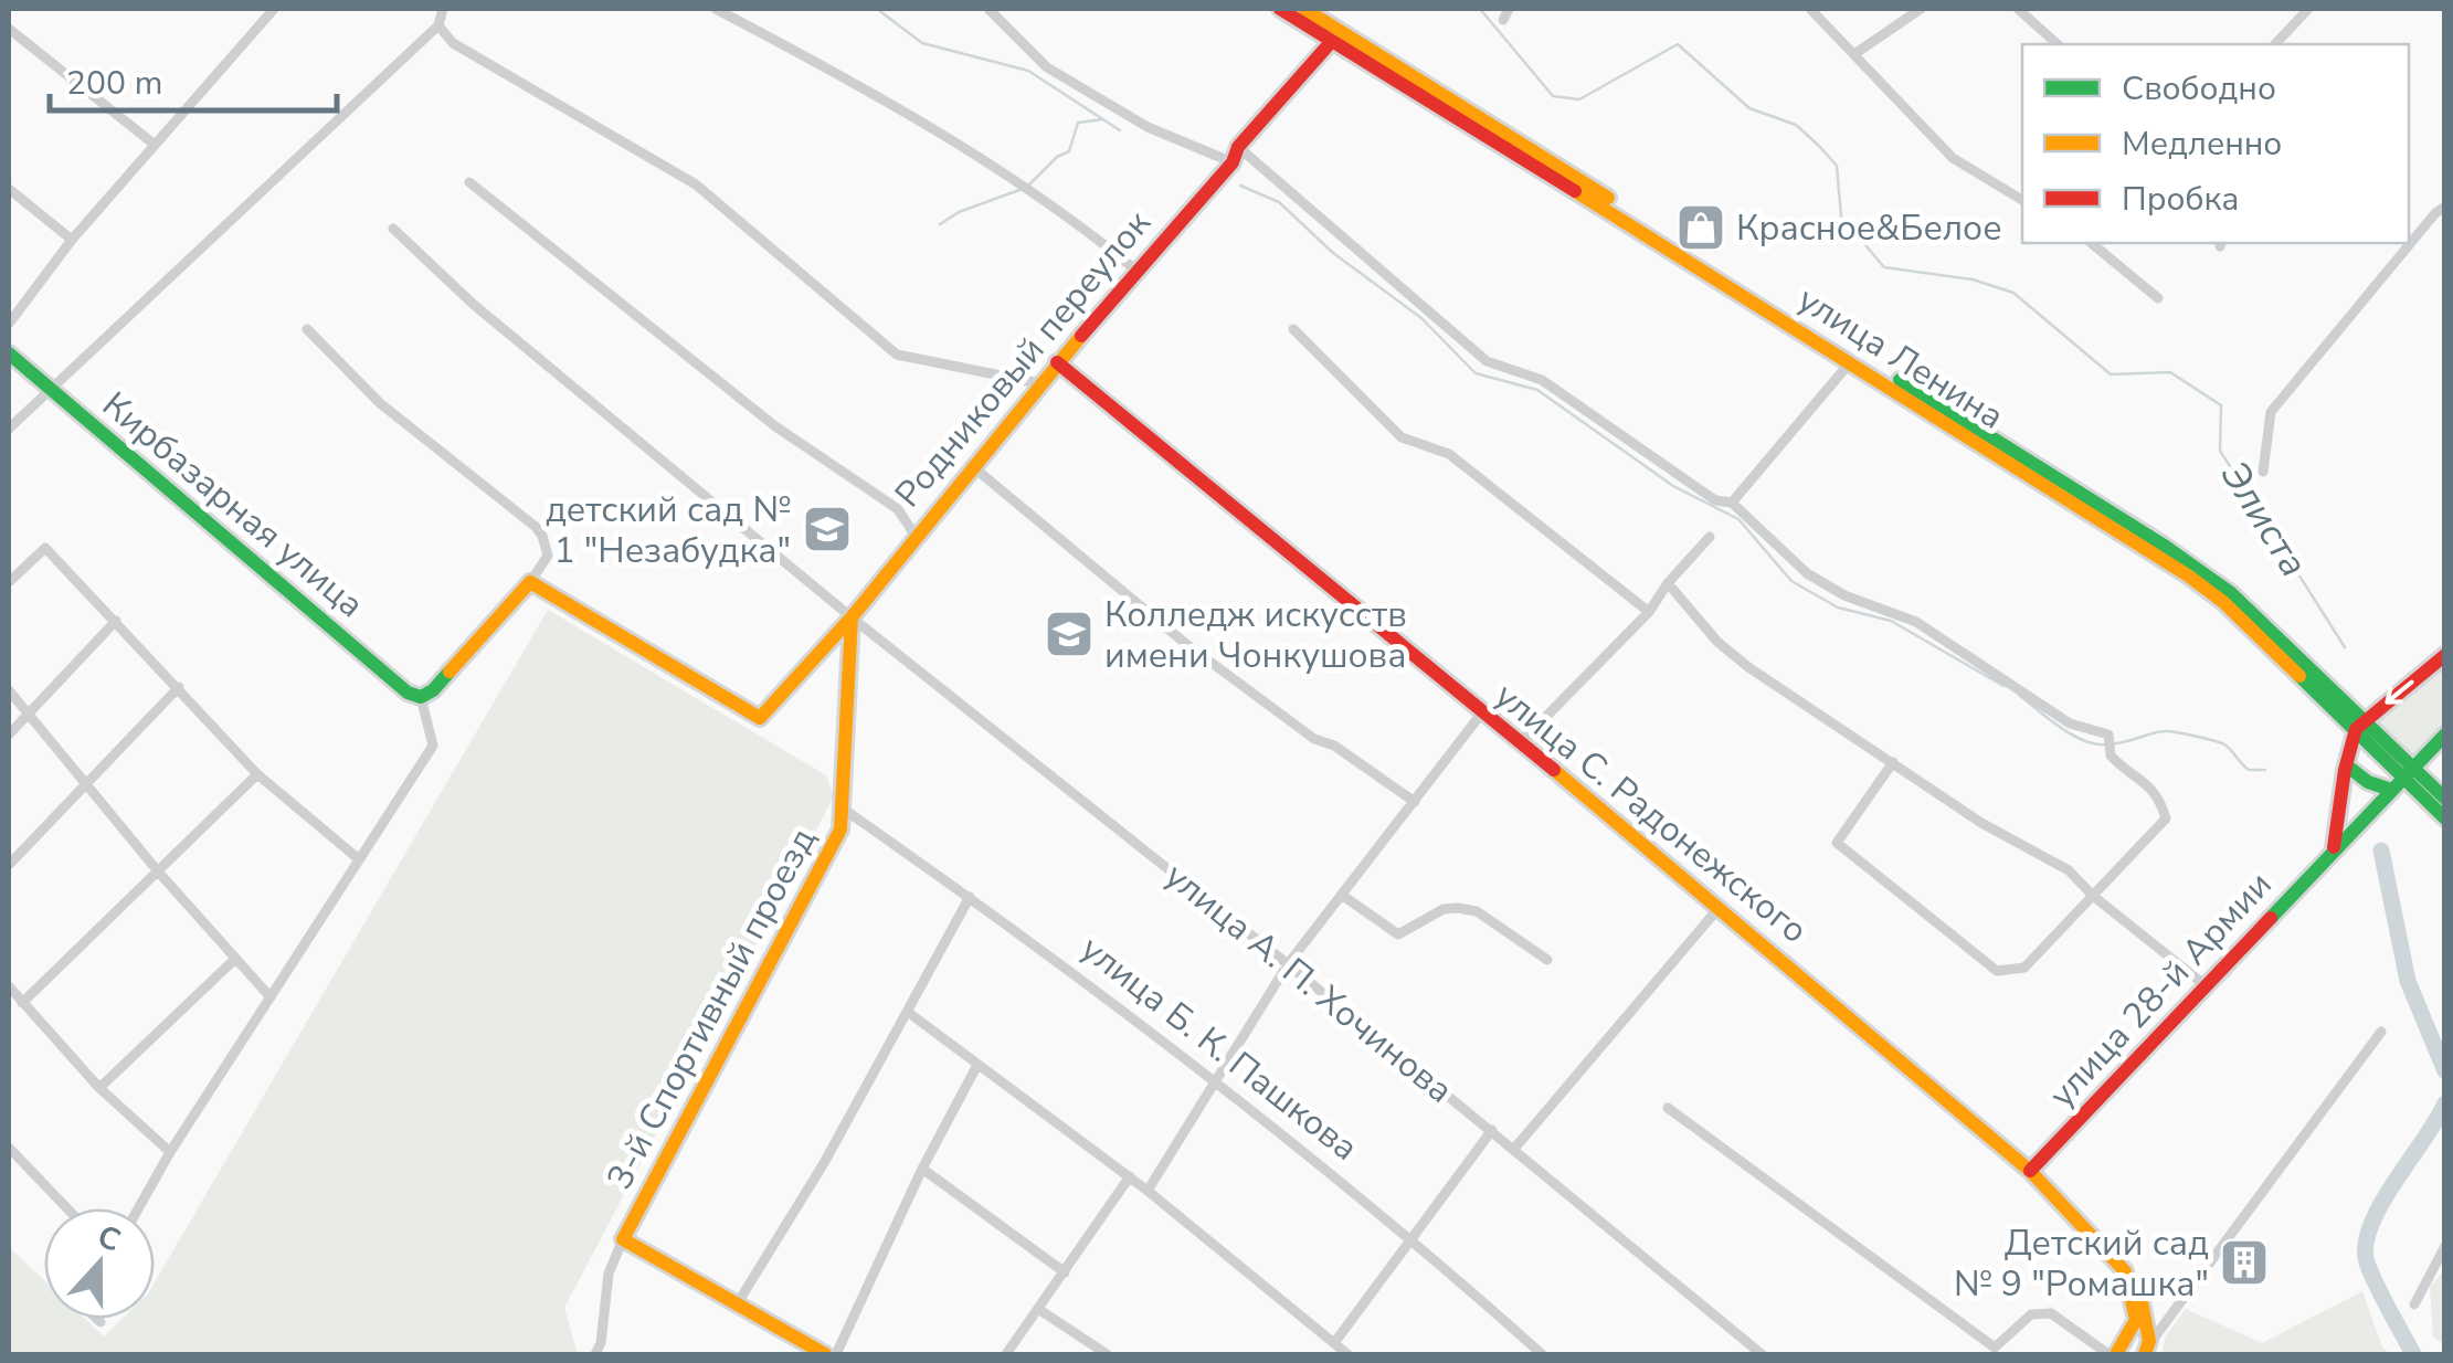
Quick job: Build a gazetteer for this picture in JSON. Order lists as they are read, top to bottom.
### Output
{
  "streets": {
    "street": [
      "улица Ленина",
      "Родниковый переулок",
      "Кирбазарная улица",
      "улица С. Радонежского",
      "улица А. П. Хочинова",
      "улица 28-й Армии",
      "3-й Спортивный проезд",
      "улица Б. К. Пашкова"
    ]
  },
  "crossings": [
    ["улица Ленина", "Родниковый переулок"],
    ["улица Ленина", "улица 28-й Армии"],
    ["Родниковый переулок", "улица С. Радонежского"],
    ["Родниковый переулок", "улица А. П. Хочинова"],
    ["Родниковый переулок", "3-й Спортивный проезд"],
    ["улица С. Радонежского", "улица 28-й Армии"],
    ["улица А. П. Хочинова", "3-й Спортивный проезд"],
    ["3-й Спортивный проезд", "улица Б. К. Пашкова"]
  ],
  "water": ["Элиста"],
  "places": {
    "shop": ["Красное&Белое"],
    "school or university": ["детский сад № 1 \"Незабудка\"", "Колледж искусств имени Чонкушова"],
    "building": ["Детский сад № 9 \"Ромашка\""]
  },
  "legend": ["Свободно", "Медленно", "Пробка"],
  "scale_bar": "200 m",
  "north": "top"
}
